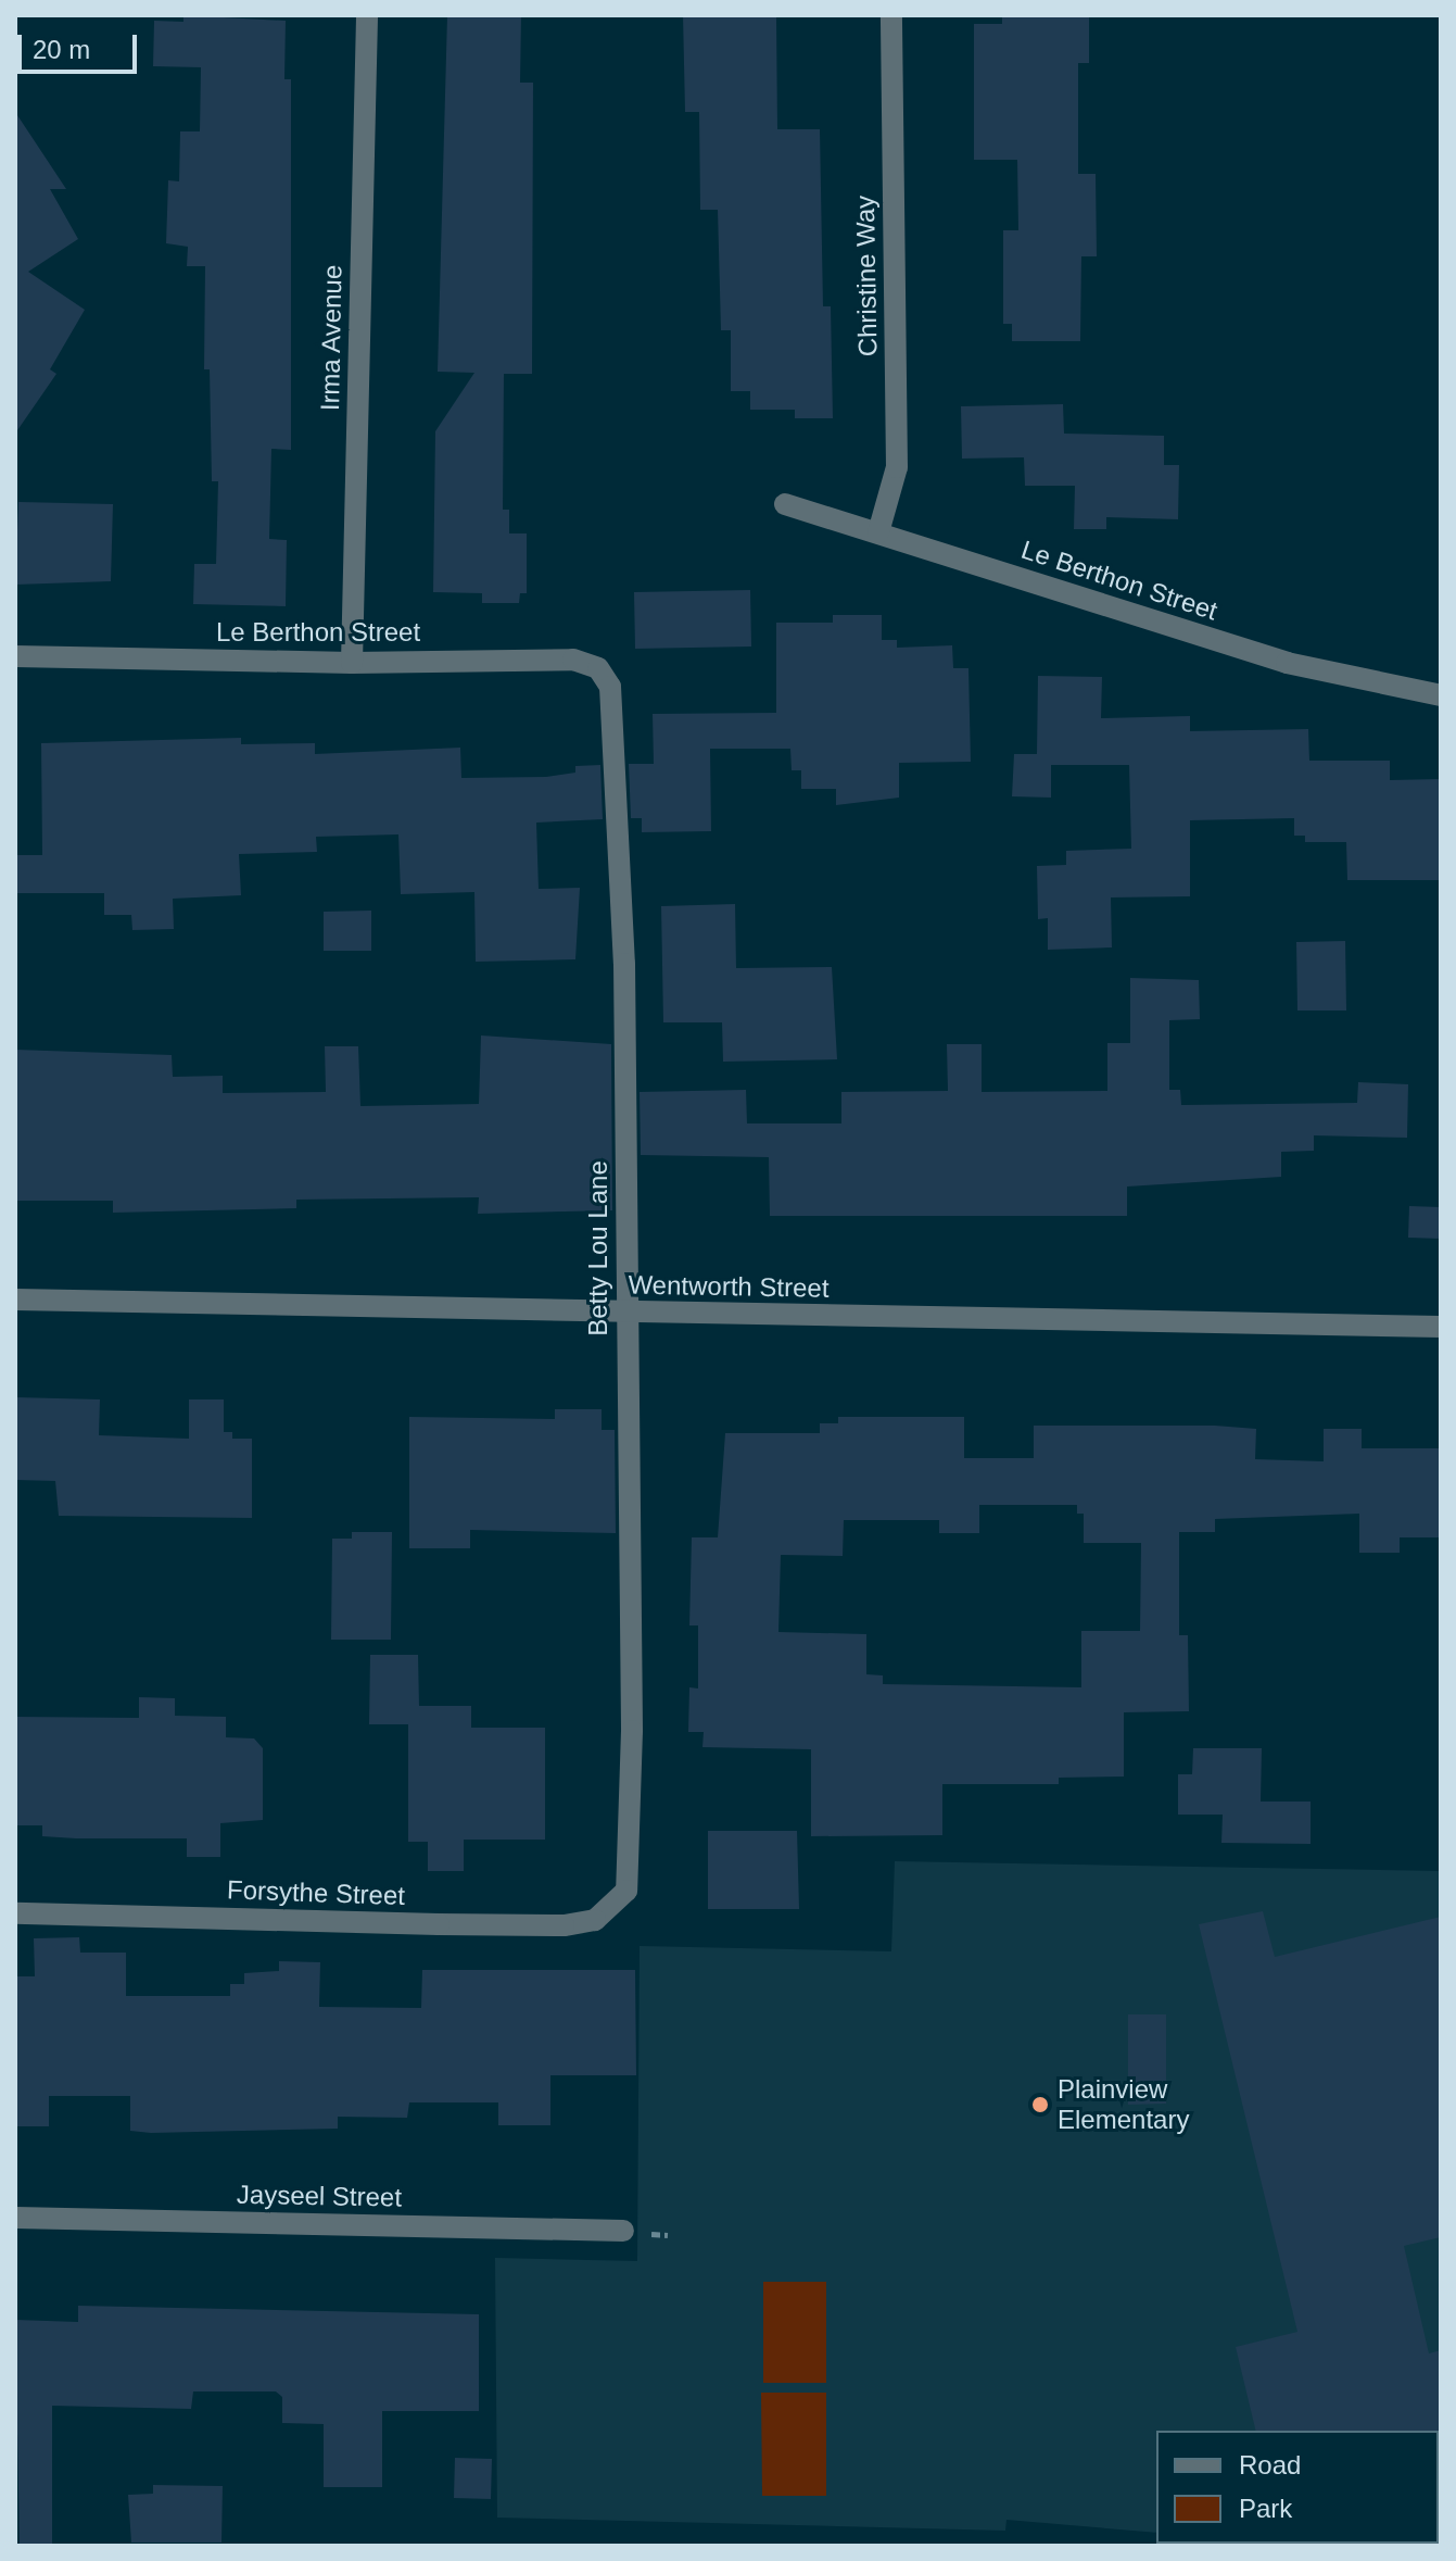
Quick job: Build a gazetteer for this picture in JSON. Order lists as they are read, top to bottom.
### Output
{
  "streets": {
    "street": [
      "Christine Way",
      "Irma Avenue",
      "Le Berthon Street",
      "Betty Lou Lane",
      "Wentworth Street",
      "Forsythe Street",
      "Jayseel Street"
    ]
  },
  "crossings": [
    ["Christine Way", "Le Berthon Street"],
    ["Irma Avenue", "Le Berthon Street"],
    ["Le Berthon Street", "Betty Lou Lane"],
    ["Betty Lou Lane", "Wentworth Street"],
    ["Betty Lou Lane", "Forsythe Street"]
  ],
  "places": ["Plainview Elementary"],
  "legend": ["Road", "Park"],
  "scale_bar": "20 m"
}
